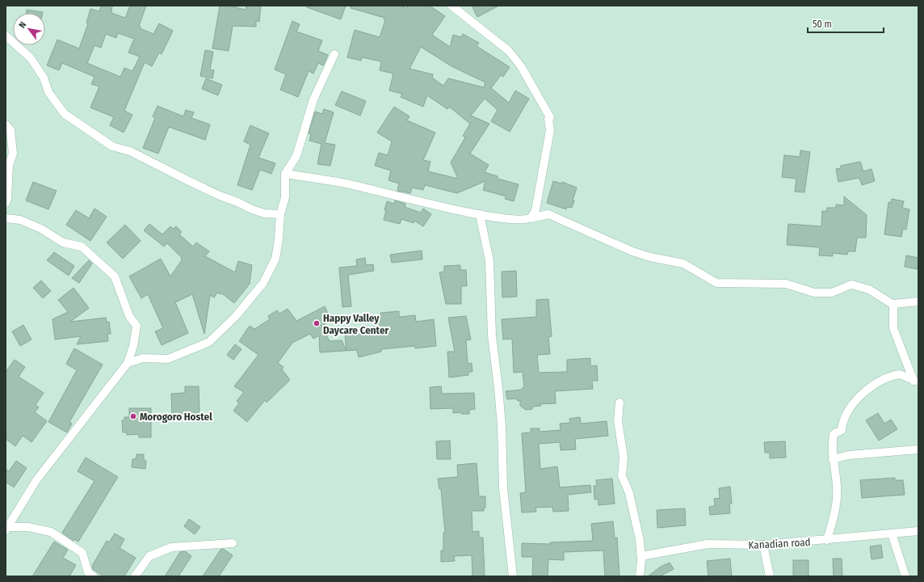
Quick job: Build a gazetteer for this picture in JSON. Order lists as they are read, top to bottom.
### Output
{
  "streets": {
    "street": ["Kanadian road"]
  },
  "places": ["Happy Valley Daycare Center", "Morogoro Hostel"],
  "scale_bar": "50 m",
  "north": "top left"
}
